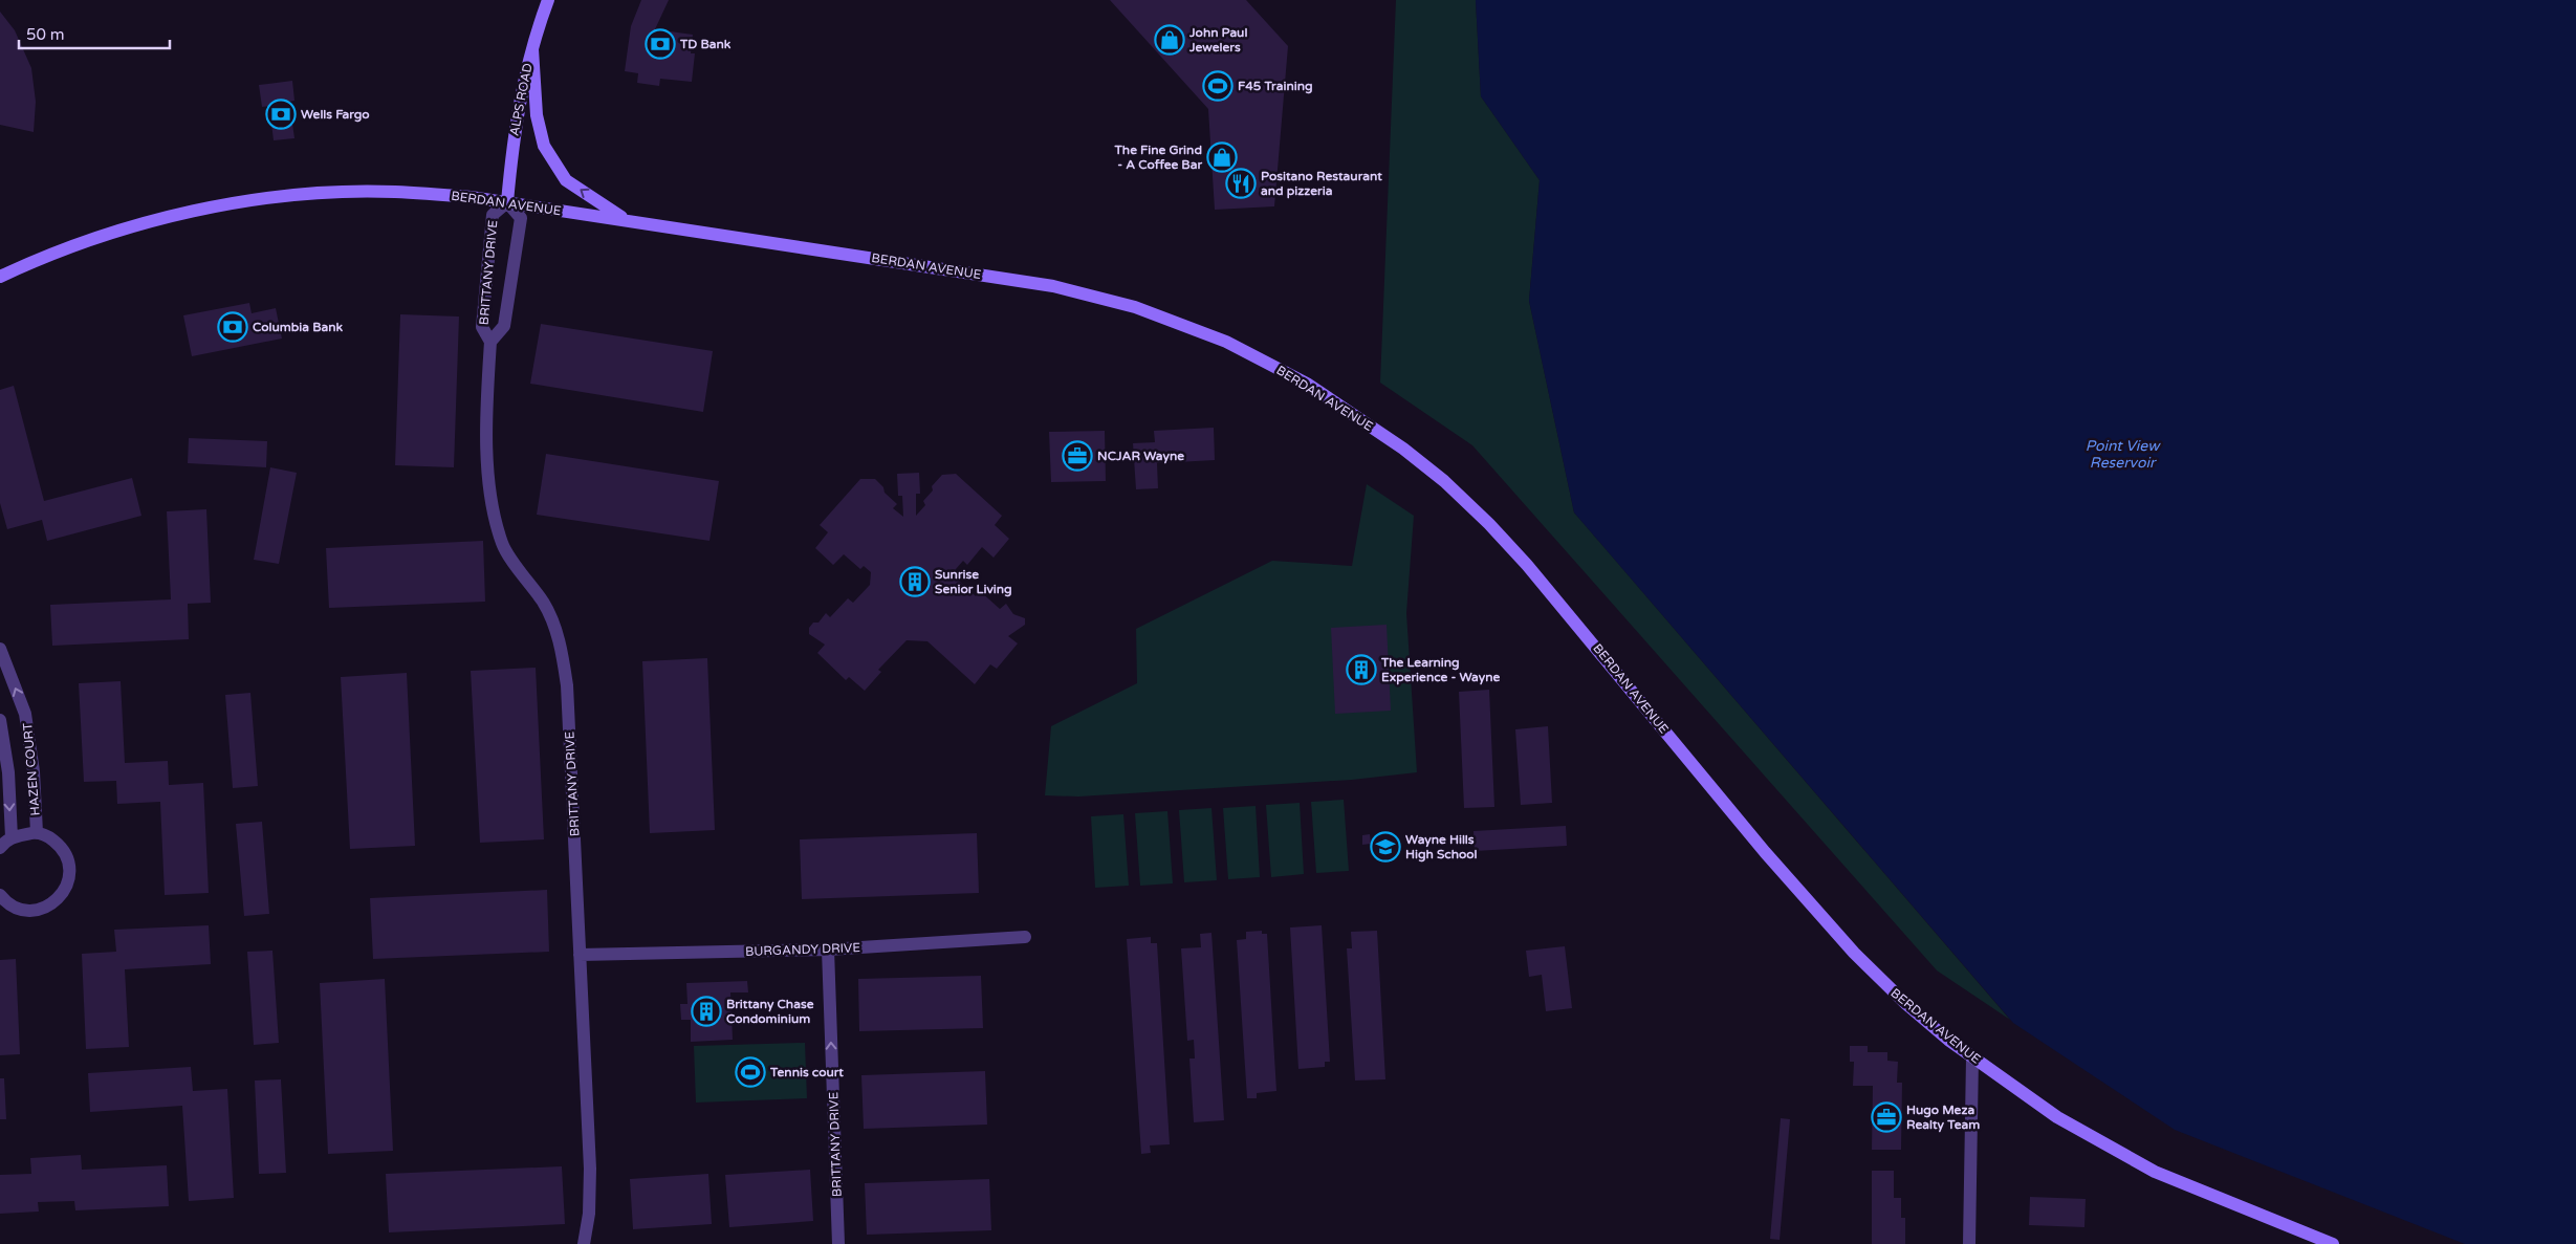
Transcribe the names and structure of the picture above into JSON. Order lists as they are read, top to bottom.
{
  "streets": {
    "main road": ["ALPS ROAD", "BERDAN AVENUE"],
    "street": ["BRITTANY DRIVE", "HAZEN COURT", "BURGANDY DRIVE"]
  },
  "crossings": [
    ["ALPS ROAD", "BERDAN AVENUE"],
    ["ALPS ROAD", "BRITTANY DRIVE"],
    ["BERDAN AVENUE", "BRITTANY DRIVE"],
    ["BRITTANY DRIVE", "BURGANDY DRIVE"]
  ],
  "water": ["Point View Reservoir"],
  "places": {
    "shop": ["John Paul Jewelers", "The Fine Grind - A Coffee Bar"],
    "bank": ["TD Bank", "Wells Fargo", "Columbia Bank"],
    "sports": ["F45 Training", "Tennis court"],
    "restaurant": ["Positano Restaurant and pizzeria"],
    "office": ["NCJAR Wayne", "Hugo Meza Realty Team"],
    "building": ["Sunrise Senior Living", "The Learning Experience - Wayne", "Brittany Chase Condominium"],
    "school or university": ["Wayne Hills High School"]
  },
  "scale_bar": "50 m"
}
